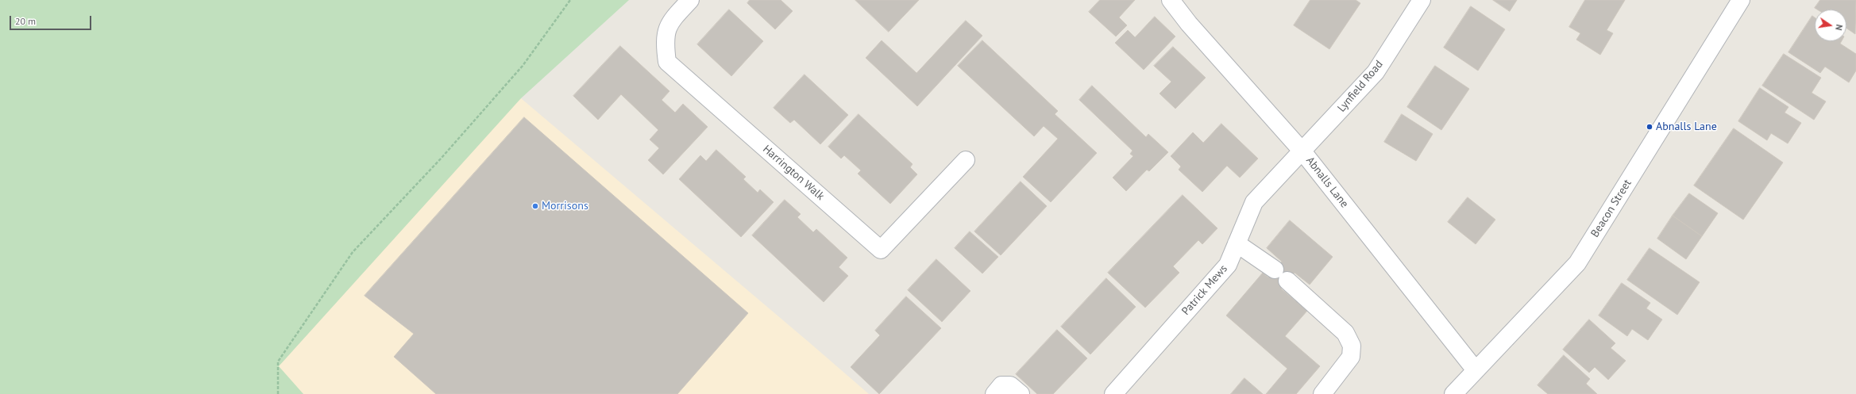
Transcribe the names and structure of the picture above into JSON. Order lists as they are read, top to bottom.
{
  "streets": {
    "street": [
      "Lynfield Road",
      "Harrington Walk",
      "Abnalls Lane",
      "Beacon Street",
      "Patrick Mews"
    ]
  },
  "crossings": [
    ["Lynfield Road", "Abnalls Lane"],
    ["Lynfield Road", "Patrick Mews"],
    ["Abnalls Lane", "Beacon Street"],
    ["Abnalls Lane", "Patrick Mews"]
  ],
  "places": ["Abnalls Lane", "Morrisons"],
  "scale_bar": "20 m",
  "north": "right"
}
